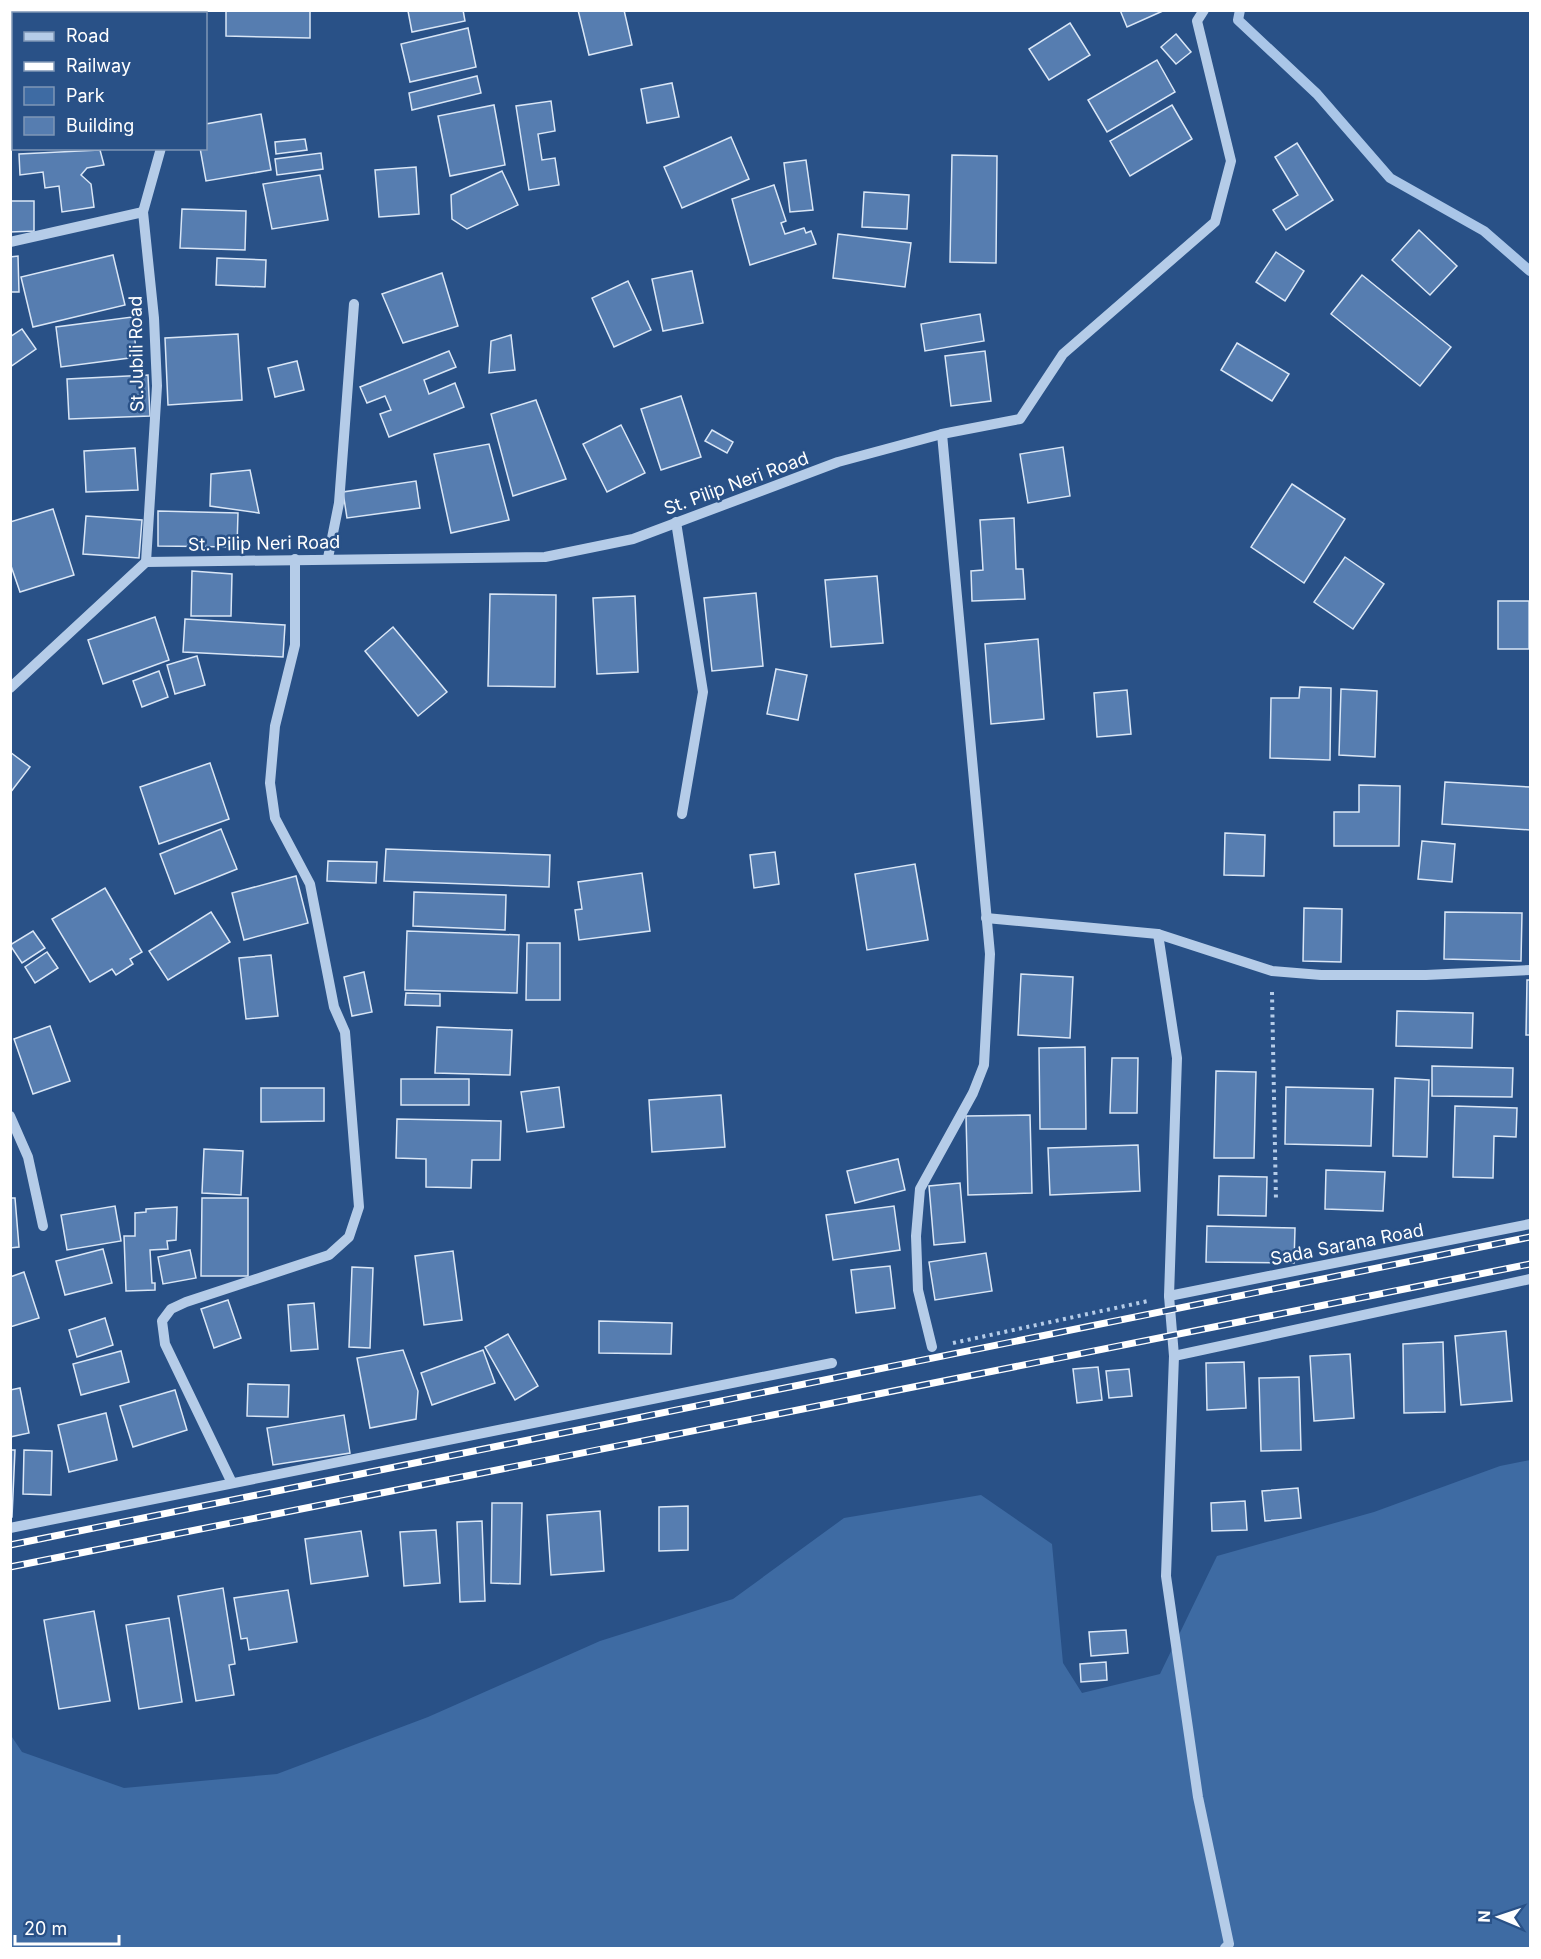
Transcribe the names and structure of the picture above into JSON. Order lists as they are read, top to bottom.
{
  "streets": {
    "street": ["St.Jubili Road", "St. Pilip Neri Road", "Sada Sarana Road"]
  },
  "crossings": [
    ["St.Jubili Road", "St. Pilip Neri Road"]
  ],
  "legend": [
    "Road",
    "Railway",
    "Park",
    "Building"
  ],
  "scale_bar": "20 m",
  "north": "left"
}
